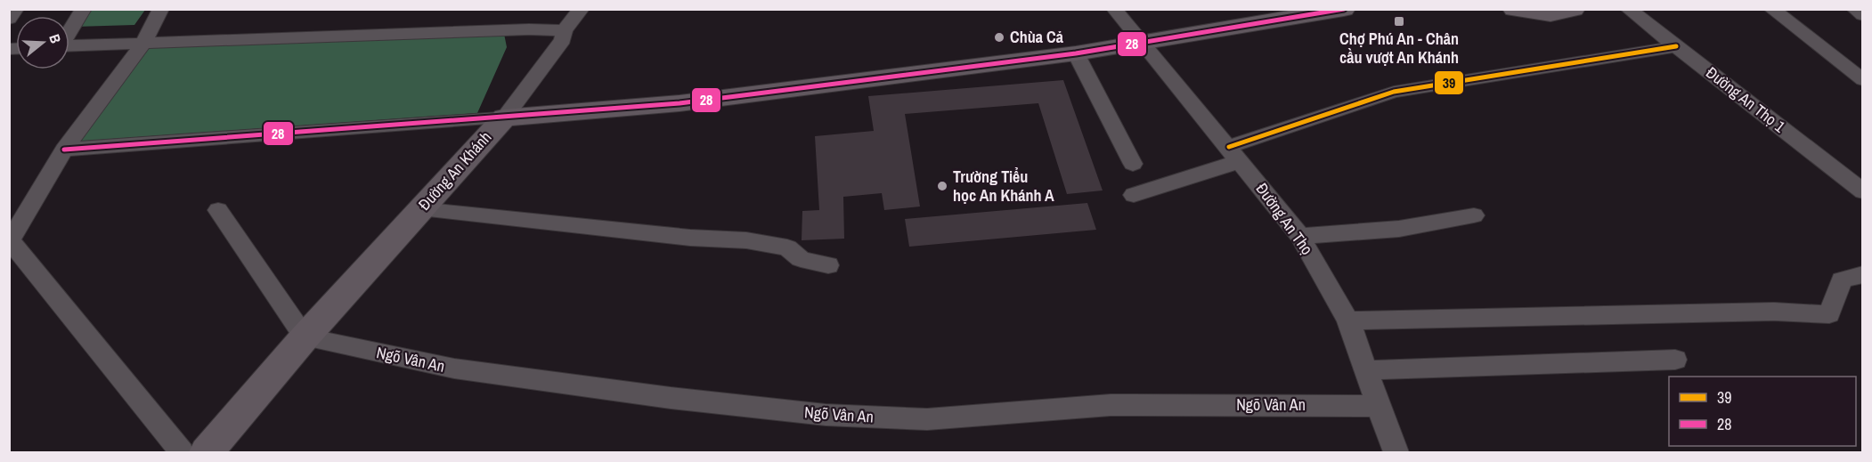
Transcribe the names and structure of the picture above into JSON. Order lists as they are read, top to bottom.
{
  "streets": {
    "street": [
      "Đường An Thọ 1",
      "Đường An Khánh",
      "Đường An Thọ",
      "Ngõ Vân An"
    ]
  },
  "crossings": [
    ["Đường An Khánh", "Đường An Thọ"],
    ["Đường An Khánh", "Ngõ Vân An"],
    ["Đường An Thọ", "Ngõ Vân An"]
  ],
  "places": {
    "transit": ["Chợ Phú An - Chân cầu vượt An Khánh"],
    "other": ["Chùa Cả", "Trường Tiểu học An Khánh A"]
  },
  "lines": ["transit line 28", "transit line 39"],
  "legend": ["39", "28"],
  "north": "right"
}
